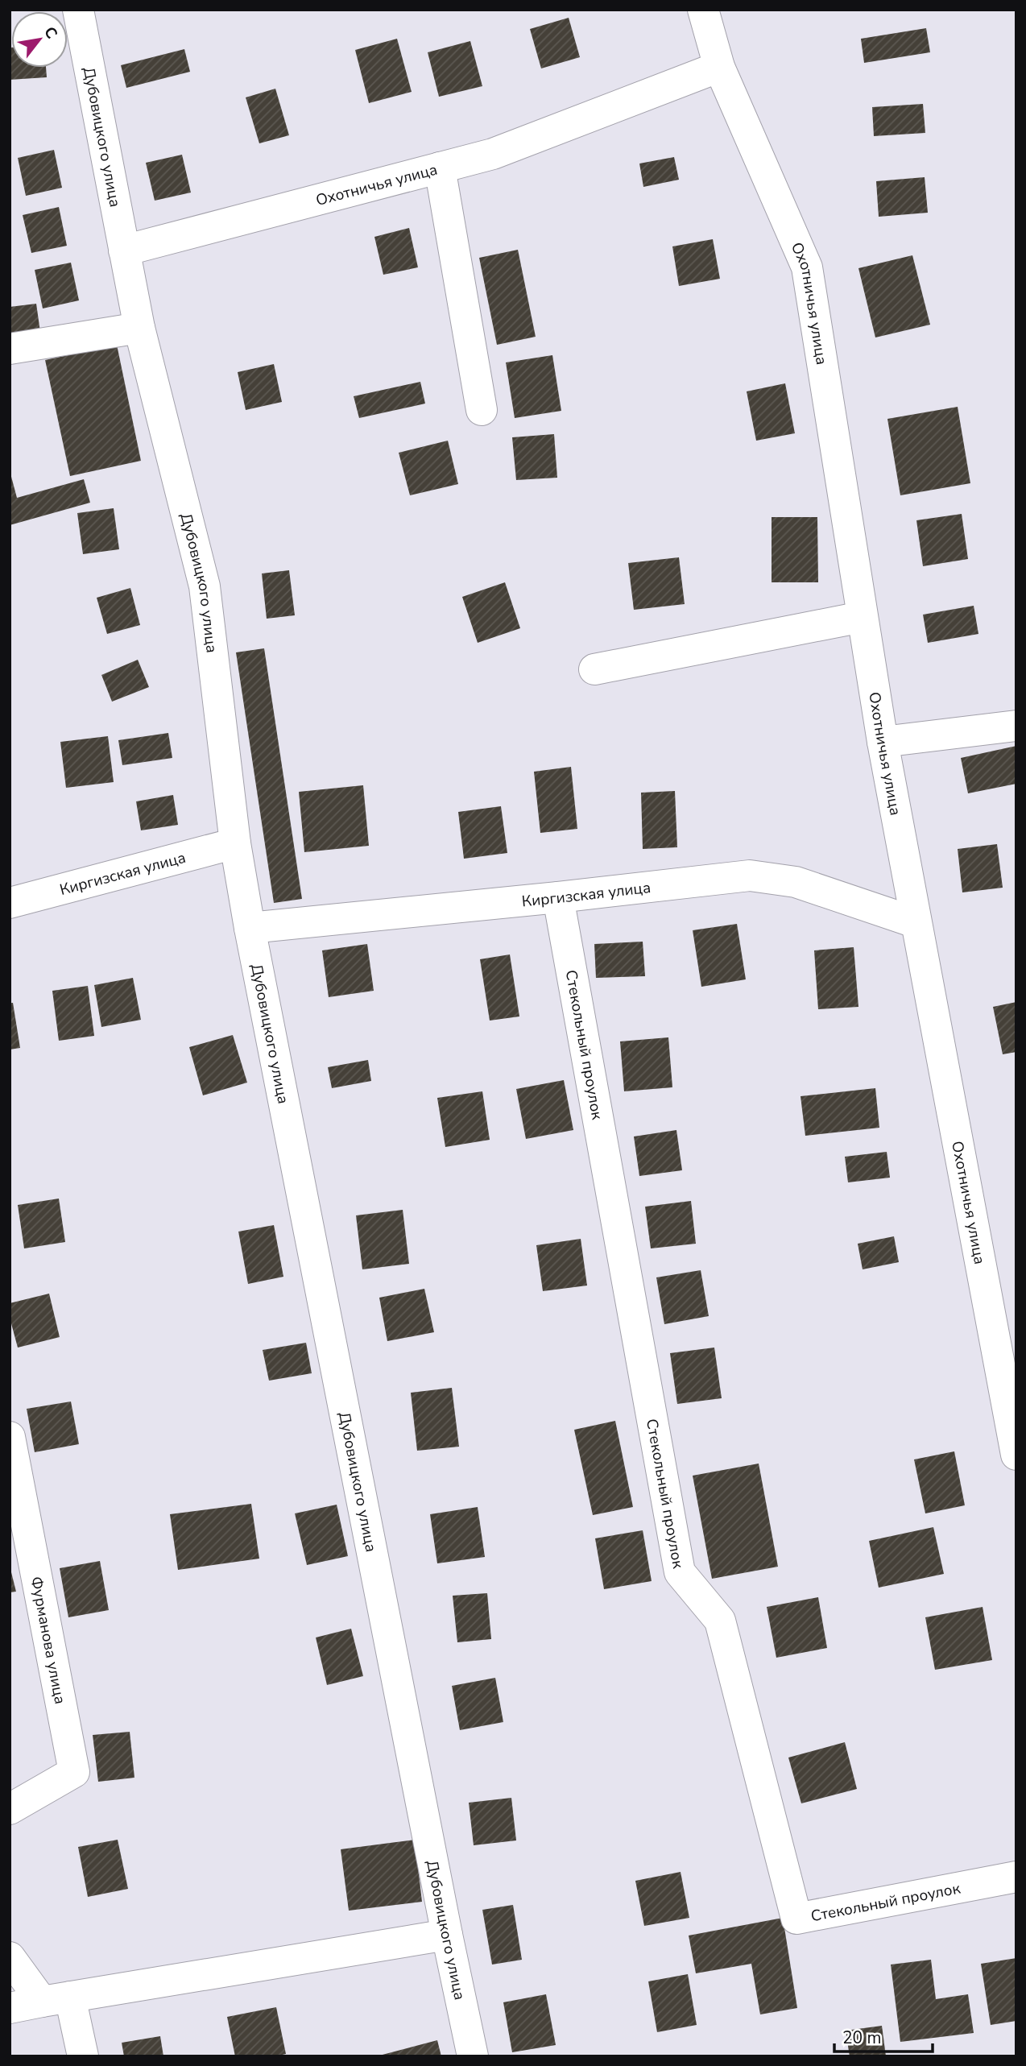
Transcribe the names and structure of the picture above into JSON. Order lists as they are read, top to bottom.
{
  "streets": {
    "street": [
      "Дубовицкого улица",
      "Охотничья улица",
      "Киргизская улица",
      "Стекольный проулок",
      "Фурманова улица"
    ]
  },
  "crossings": [
    ["Дубовицкого улица", "Охотничья улица"],
    ["Дубовицкого улица", "Киргизская улица"],
    ["Охотничья улица", "Киргизская улица"],
    ["Киргизская улица", "Стекольный проулок"]
  ],
  "scale_bar": "20 m",
  "north": "top right"
}
